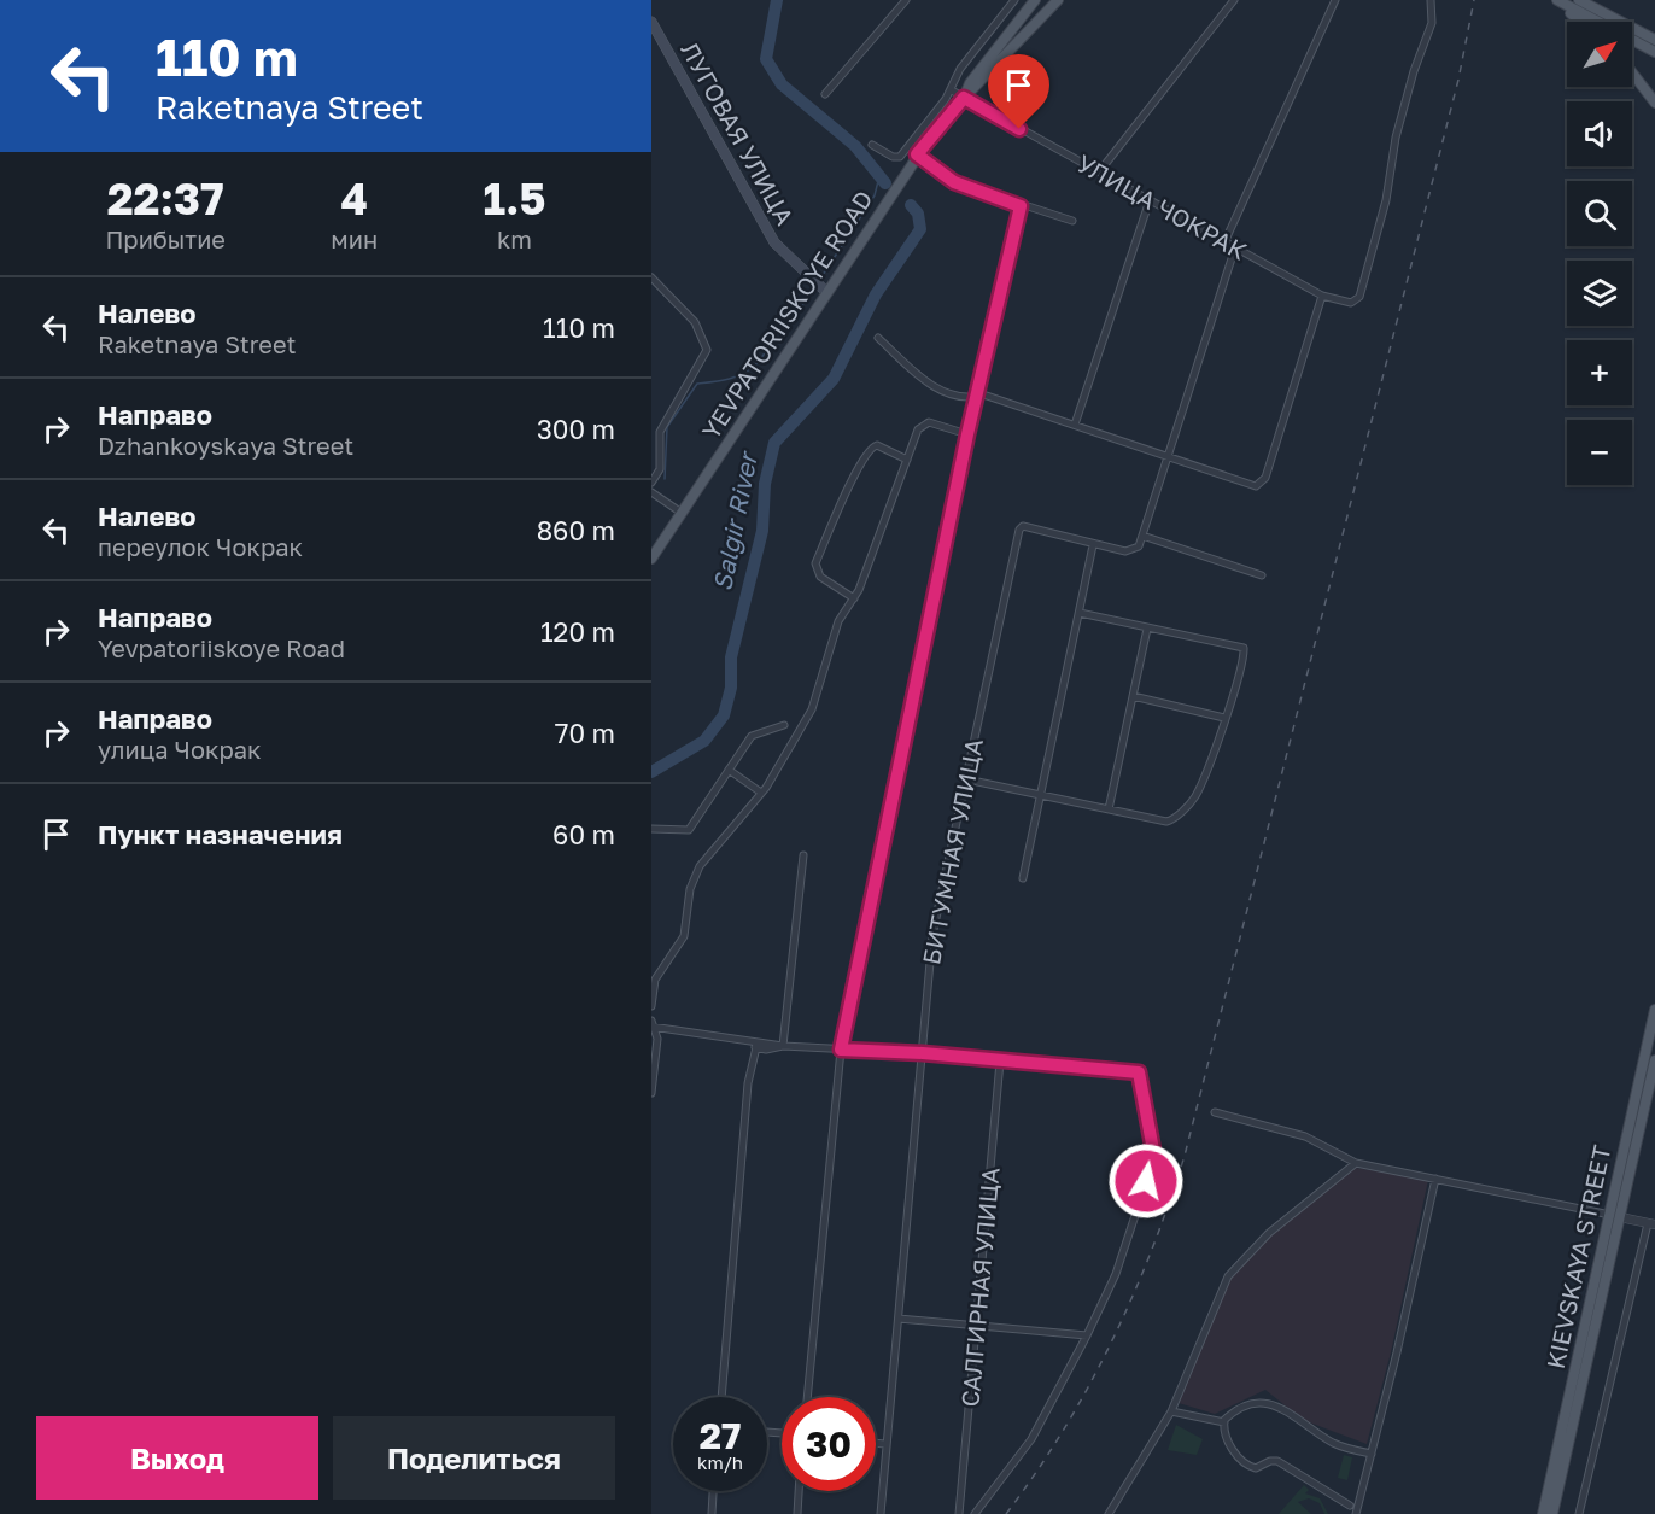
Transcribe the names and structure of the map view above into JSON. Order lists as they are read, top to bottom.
{
  "streets": {
    "main road": ["ЛУГОВАЯ УЛИЦА", "YEVPATORIISKOYE ROAD", "KIEVSKAYA STREET"],
    "street": ["УЛИЦА ЧОКРАК", "БИТУМНАЯ УЛИЦА", "САЛГИРНАЯ УЛИЦА"]
  },
  "crossings": [
    ["ЛУГОВАЯ УЛИЦА", "YEVPATORIISKOYE ROAD"],
    ["УЛИЦА ЧОКРАК", "YEVPATORIISKOYE ROAD"]
  ],
  "water": ["Salgir River"],
  "north": "top right",
  "page": {
    "turn": ["110 m", "Raketnaya Street"],
    "map_buttons": ["+", "−"],
    "eta": [
      "22:37",
      "Прибытие",
      "4",
      "мин",
      "1.5",
      "km"
    ],
    "list": [
      {
        "name": "Налево",
        "note": "Raketnaya Street",
        "value": "110 m"
      },
      {
        "name": "Направо",
        "note": "Dzhankoyskaya Street",
        "value": "300 m"
      },
      {
        "name": "Налево",
        "note": "переулок Чокрак",
        "value": "860 m"
      },
      {
        "name": "Направо",
        "note": "Yevpatoriiskoye Road",
        "value": "120 m"
      },
      {
        "name": "Направо",
        "note": "улица Чокрак",
        "value": "70 m"
      },
      {
        "name": "Пункт назначения",
        "value": "60 m"
      }
    ],
    "speed": "27 km/h",
    "limit": "30",
    "buttons": ["Выход", "Поделиться"]
  }
}
